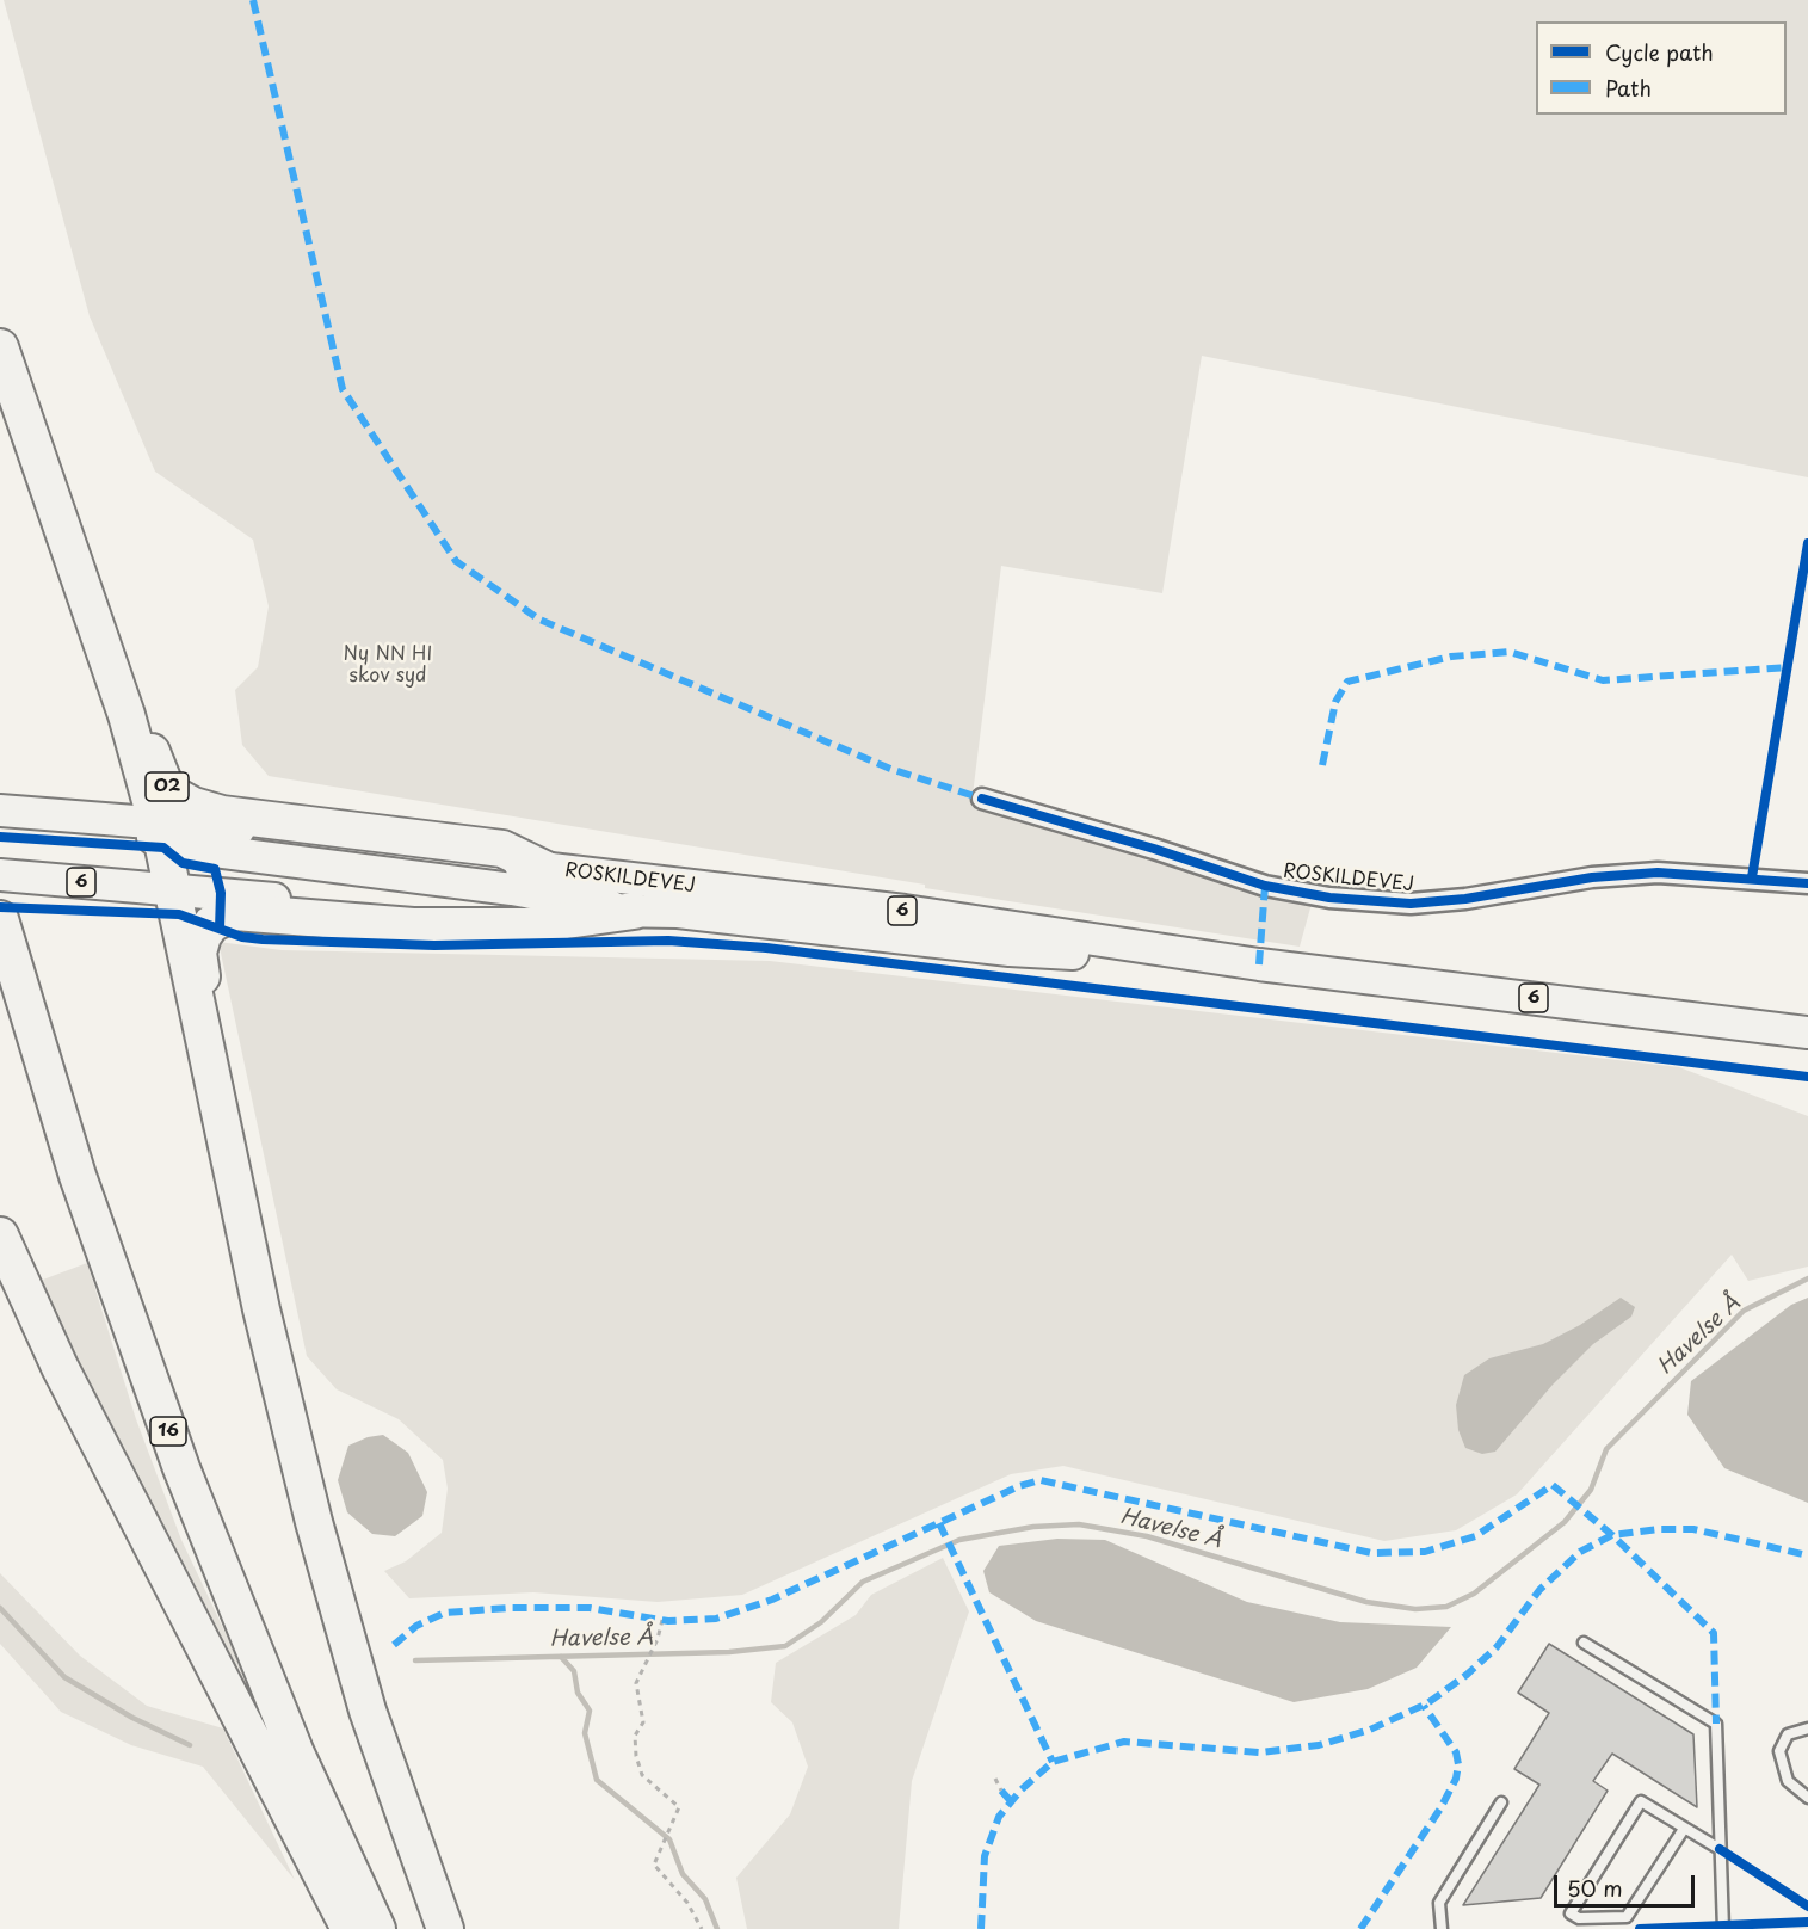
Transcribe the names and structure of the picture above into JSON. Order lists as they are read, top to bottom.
{
  "streets": {
    "highway": ["O2", "16"],
    "main road": ["ROSKILDEVEJ", "6"]
  },
  "crossings": [
    ["O2", "ROSKILDEVEJ"]
  ],
  "water": ["Havelse Å"],
  "parks": ["Ny NN HI skov syd"],
  "legend": ["Cycle path", "Path"],
  "scale_bar": "50 m"
}
